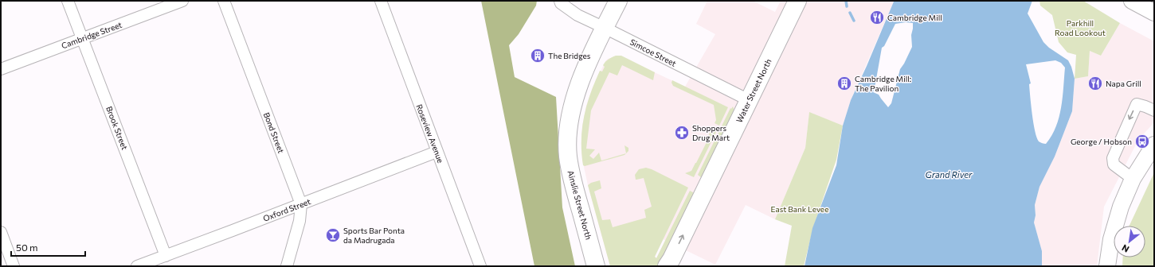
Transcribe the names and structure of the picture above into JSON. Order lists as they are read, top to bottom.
{
  "streets": {
    "main road": ["Water Street North", "Ainslie Street North"],
    "street": [
      "Cambridge Street",
      "Simcoe Street",
      "Brook Street",
      "Bond Street",
      "Roseview Avenue",
      "Oxford Street"
    ]
  },
  "crossings": [
    ["Cambridge Street", "Brook Street"],
    ["Simcoe Street", "Water Street North"],
    ["Simcoe Street", "Ainslie Street North"],
    ["Brook Street", "Oxford Street"],
    ["Bond Street", "Oxford Street"],
    ["Roseview Avenue", "Oxford Street"]
  ],
  "one_way": ["Water Street North"],
  "water": ["Grand River"],
  "parks": ["Parkhill Road Lookout", "East Bank Levee"],
  "places": {
    "restaurant": ["Cambridge Mill", "Napa Grill"],
    "building": ["The Bridges", "Cambridge Mill: The Pavilion"],
    "pharmacy": ["Shoppers Drug Mart"],
    "bus stop": ["George / Hobson"],
    "bar": ["Sports Bar Ponta da Madrugada"]
  },
  "scale_bar": "50 m",
  "north": "bottom left"
}
